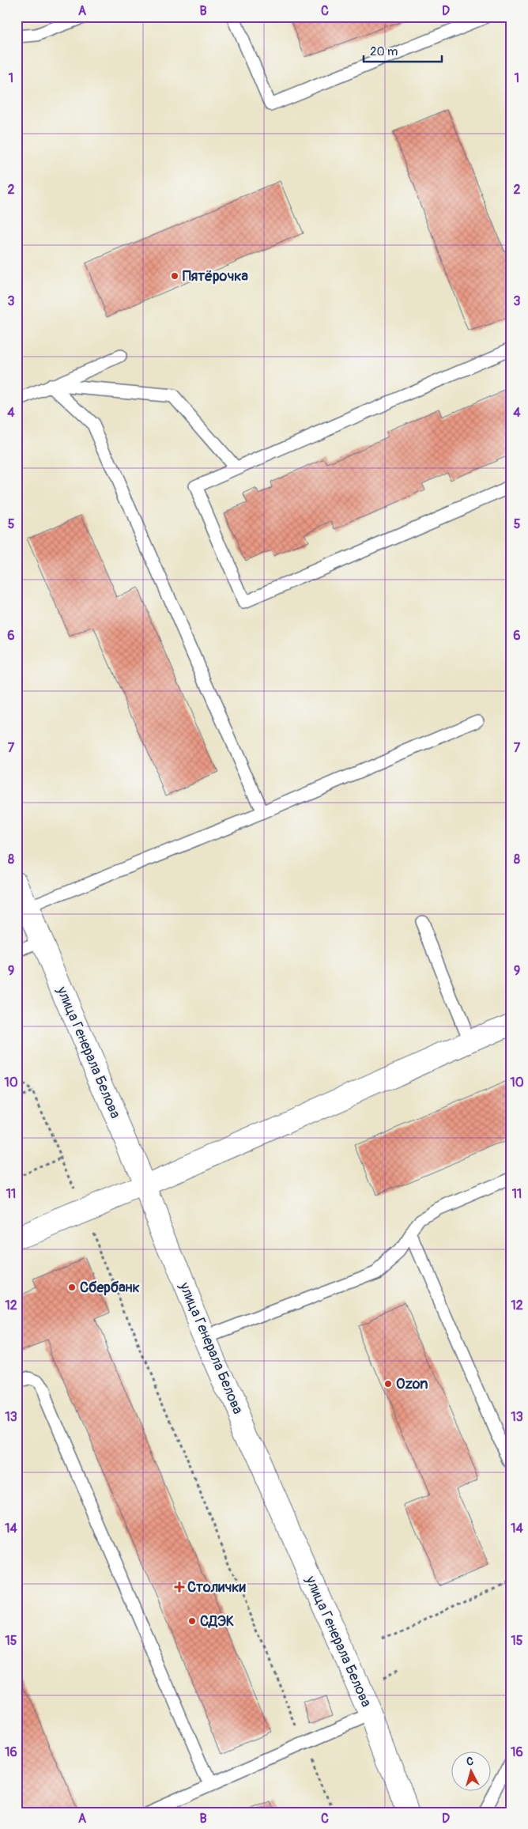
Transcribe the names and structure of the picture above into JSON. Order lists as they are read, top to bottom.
{
  "streets": {
    "street": ["улица Генерала Белова"]
  },
  "places": {
    "other": [
      "Пятёрочка",
      "Сбербанк",
      "Ozon",
      "СДЭК"
    ],
    "health": ["Столички"]
  },
  "scale_bar": "20 m",
  "north": "top",
  "grid": {
    "columns": [
      "A",
      "B",
      "C",
      "D"
    ],
    "rows": [
      "1",
      "2",
      "3",
      "4",
      "5",
      "6",
      "7",
      "8",
      "9",
      "10",
      "11",
      "12",
      "13",
      "14",
      "15",
      "16"
    ]
  }
}
